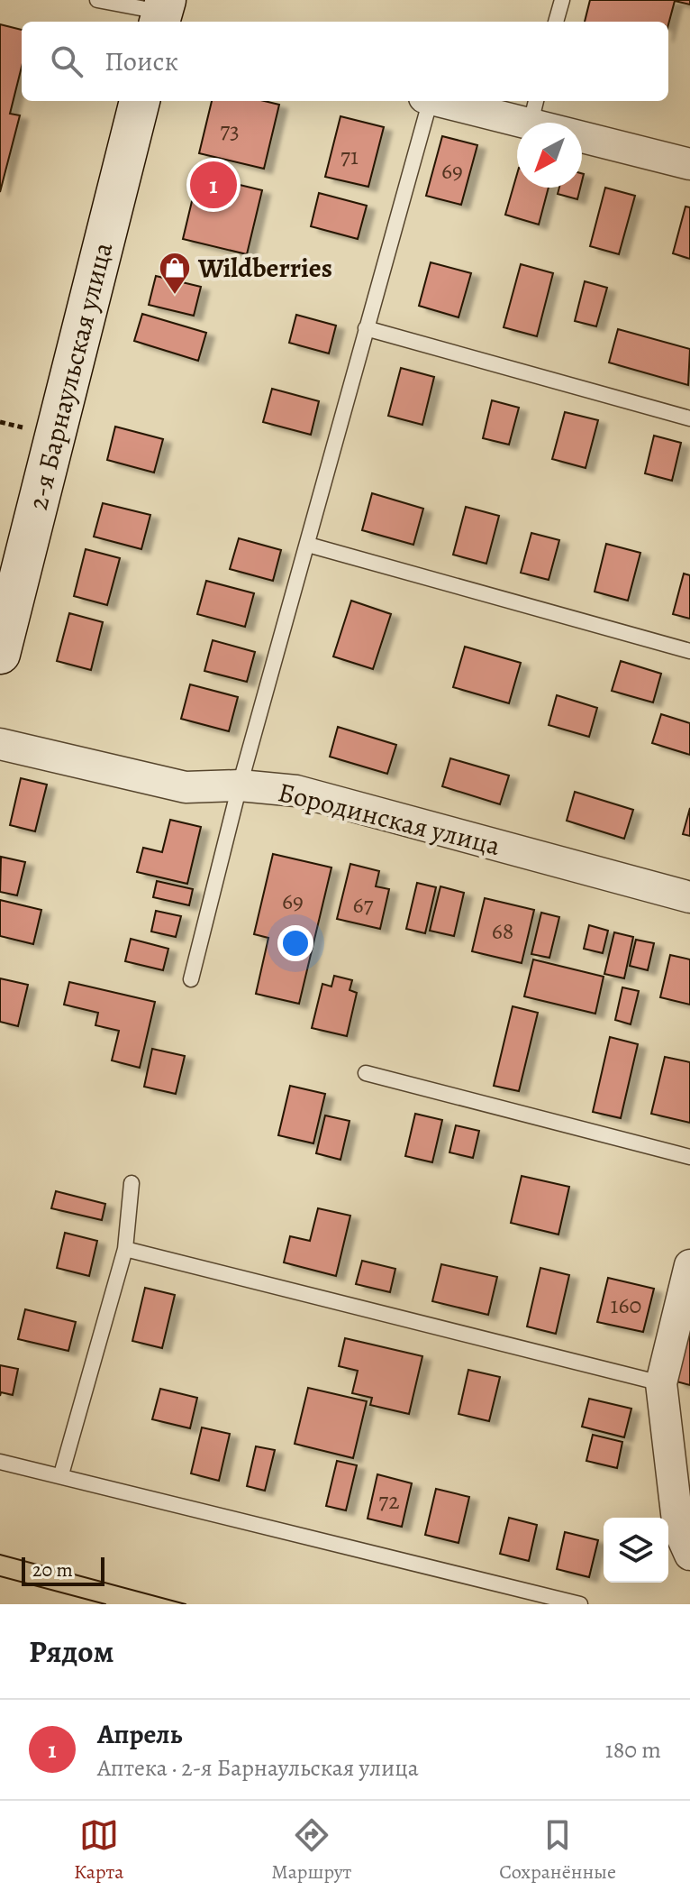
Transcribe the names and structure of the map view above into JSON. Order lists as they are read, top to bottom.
{
  "streets": {
    "street": ["2-я Барнаульская улица", "Бородинская улица"]
  },
  "places": {
    "shop": ["Wildberries"]
  },
  "house_numbers": [
    "73",
    "71",
    "69",
    "69",
    "67",
    "68",
    "160",
    "72"
  ],
  "scale_bar": "20 m",
  "north": "bottom left",
  "page": {
    "search": "Поиск",
    "pins": "1",
    "scale": "20 m",
    "heading": "Рядом",
    "list": [
      {
        "mark": "1",
        "name": "Апрель",
        "note": "Аптека · 2-я Барнаульская улица",
        "value": "180 m"
      }
    ],
    "nav": ["Карта", "Маршрут", "Сохранённые"]
  }
}
